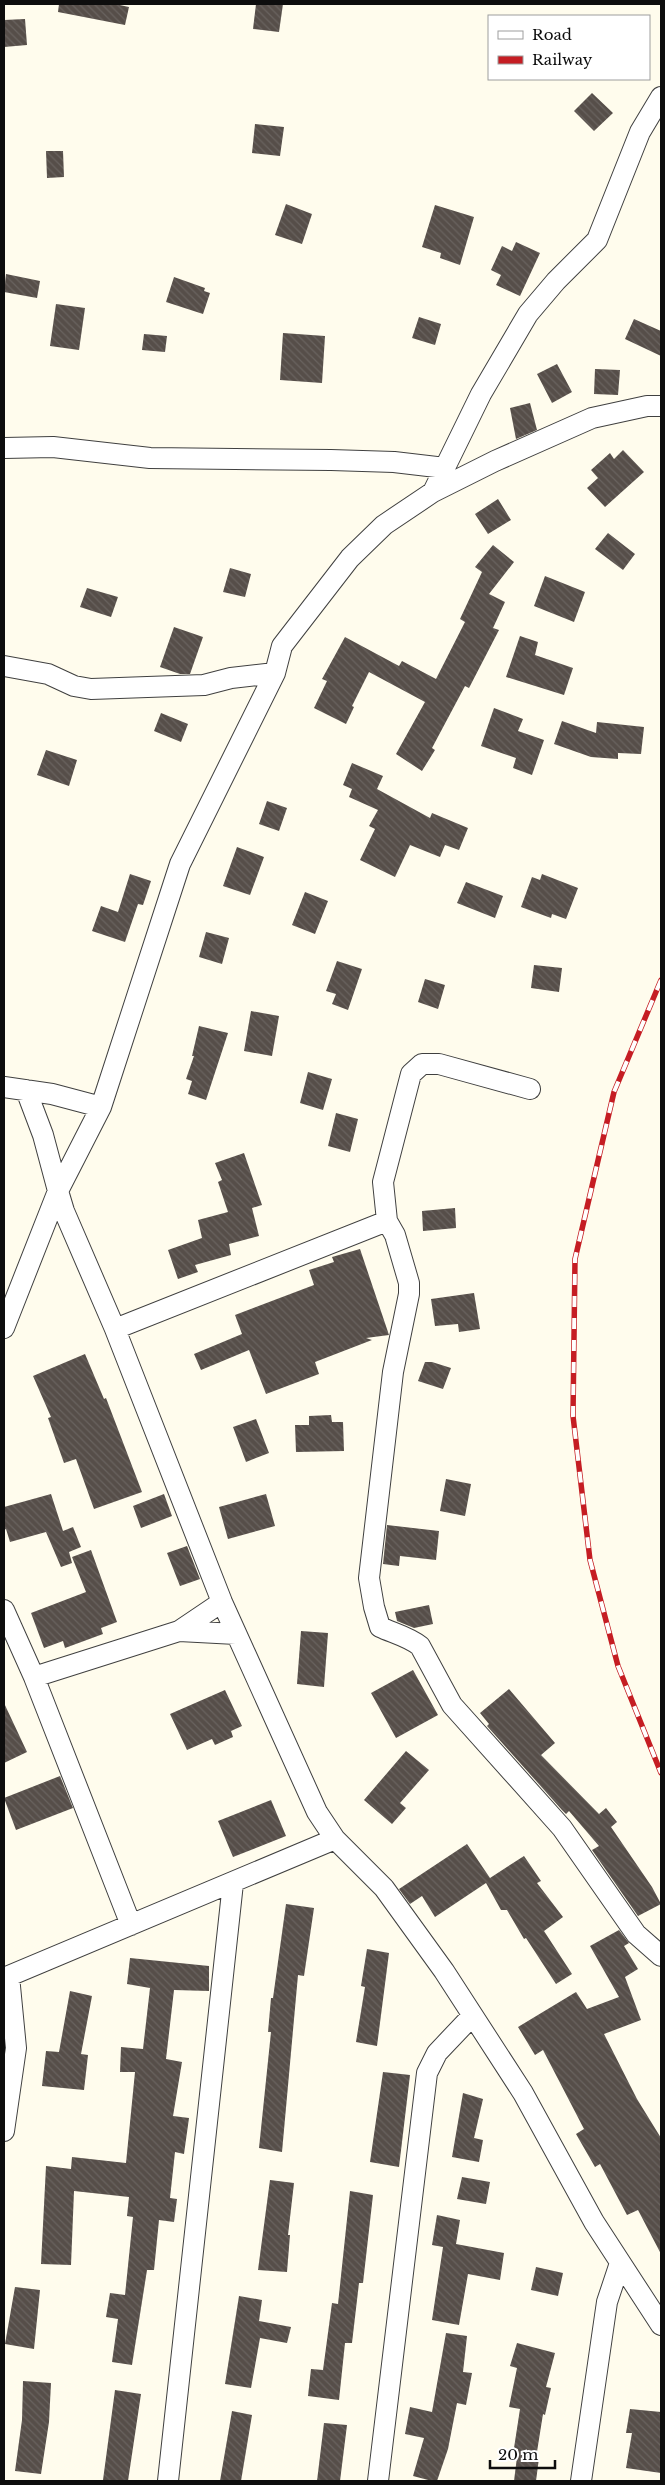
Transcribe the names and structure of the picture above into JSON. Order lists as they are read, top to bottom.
{
  "legend": ["Road", "Railway"],
  "scale_bar": "20 m"
}
